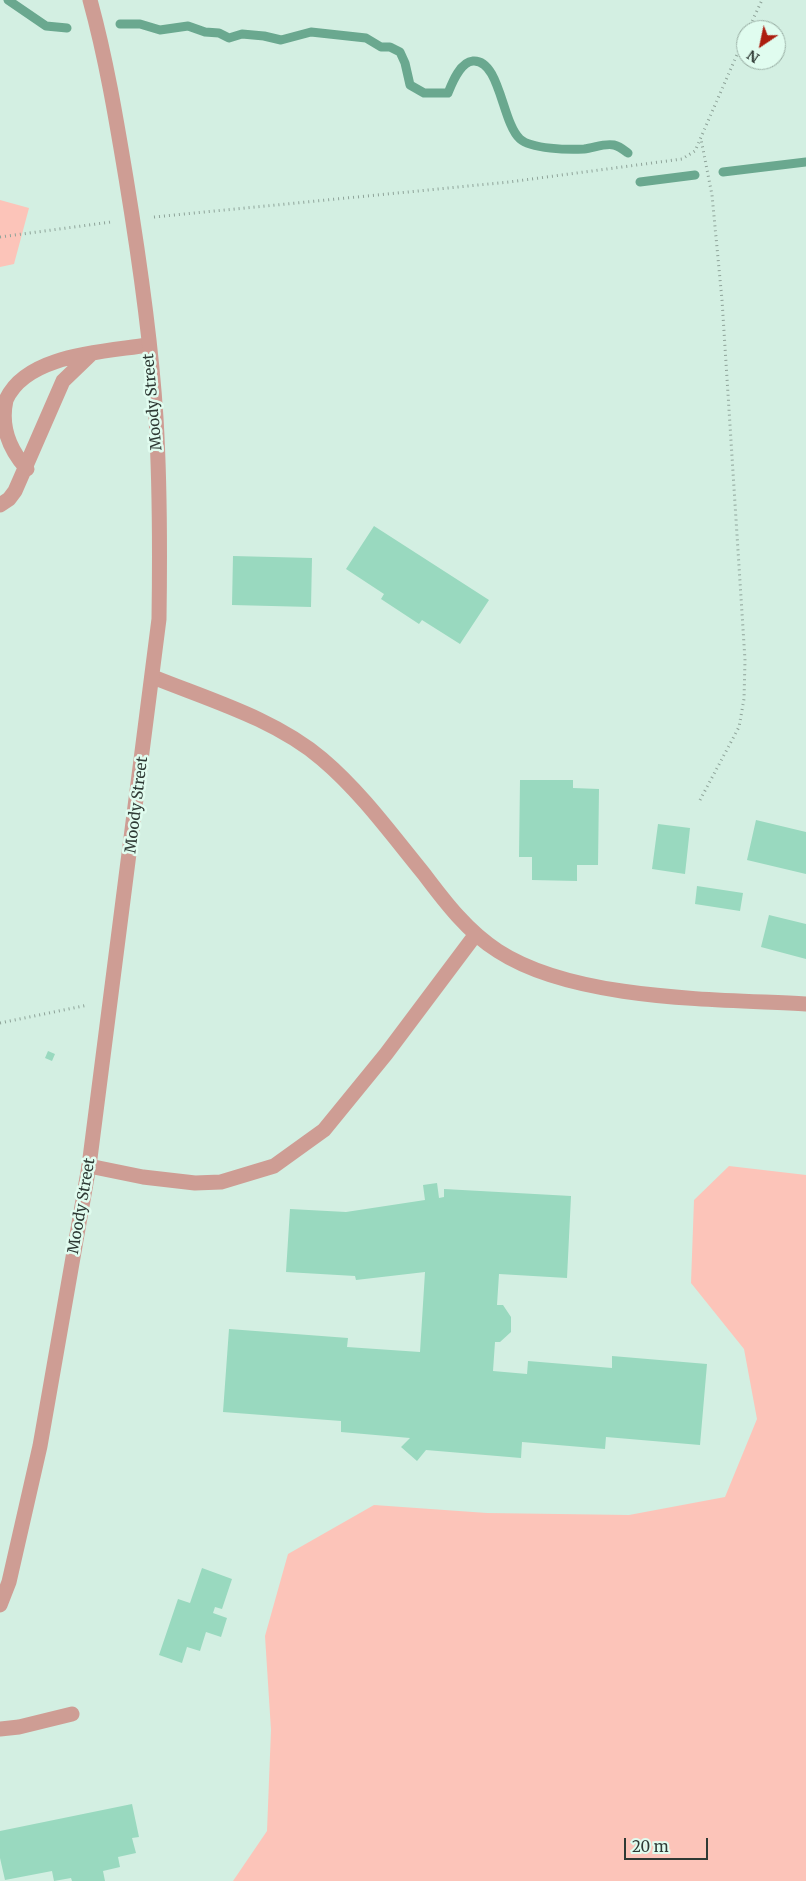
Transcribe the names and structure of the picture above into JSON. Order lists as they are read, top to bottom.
{
  "streets": {
    "street": ["Moody Street"]
  },
  "scale_bar": "20 m",
  "north": "bottom left"
}
